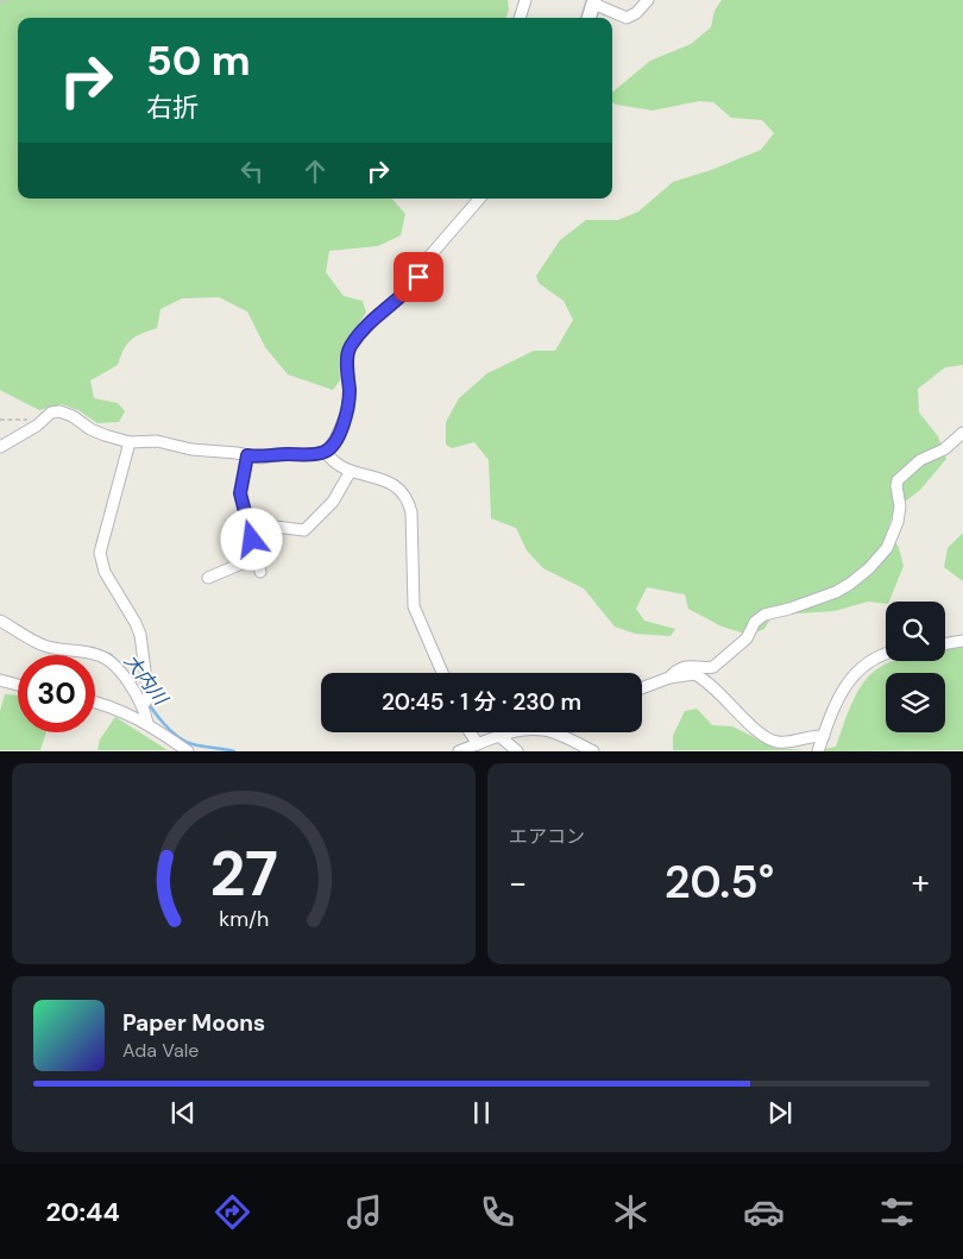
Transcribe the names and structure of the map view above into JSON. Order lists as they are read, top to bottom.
{
  "water": ["大内川"],
  "page": {
    "turn": ["50 m", "右折"],
    "limit": "30",
    "trip": "20:45 · 1 分 · 230 m",
    "tile": "エアコン",
    "heat": ["−", "20.5°", "+"],
    "song": ["Paper Moons", "Ada Vale"],
    "tabs": "20:44",
    "gauge": ["27", "km/h"]
  }
}
